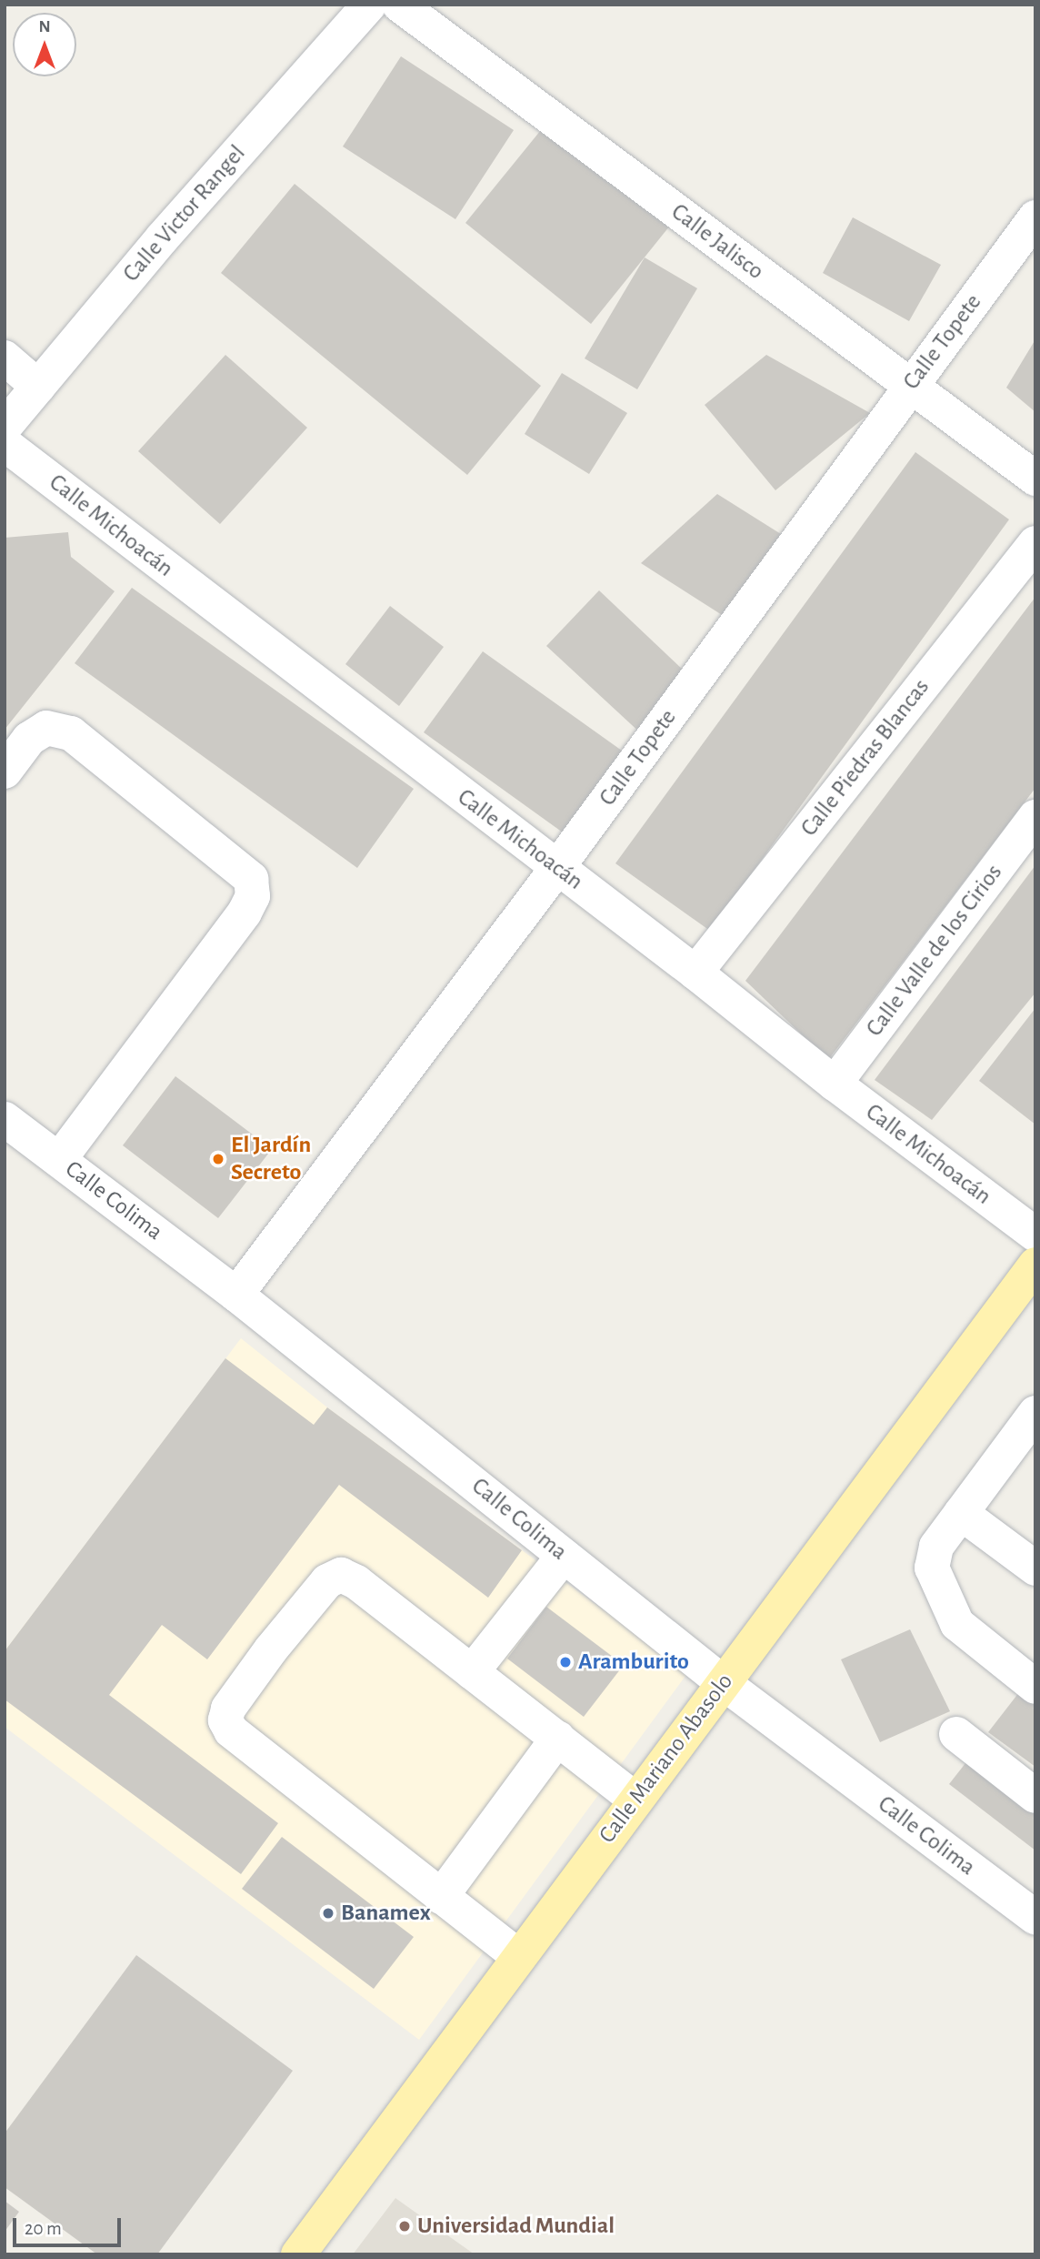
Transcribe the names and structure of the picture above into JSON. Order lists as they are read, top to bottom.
{
  "streets": {
    "main road": ["Calle Mariano Abasolo"],
    "street": [
      "Calle Victor Rangel",
      "Calle Jalisco",
      "Calle Topete",
      "Calle Michoacán",
      "Calle Piedras Blancas",
      "Calle Valle de los Cirios",
      "Calle Colima"
    ]
  },
  "crossings": [
    ["Calle Jalisco", "Calle Topete"],
    ["Calle Topete", "Calle Michoacán"],
    ["Calle Topete", "Calle Colima"],
    ["Calle Michoacán", "Calle Piedras Blancas"],
    ["Calle Michoacán", "Calle Valle de los Cirios"],
    ["Calle Colima", "Calle Mariano Abasolo"]
  ],
  "places": [
    "El Jardín Secreto",
    "Aramburito",
    "Banamex",
    "Universidad Mundial"
  ],
  "scale_bar": "20 m",
  "north": "top"
}
